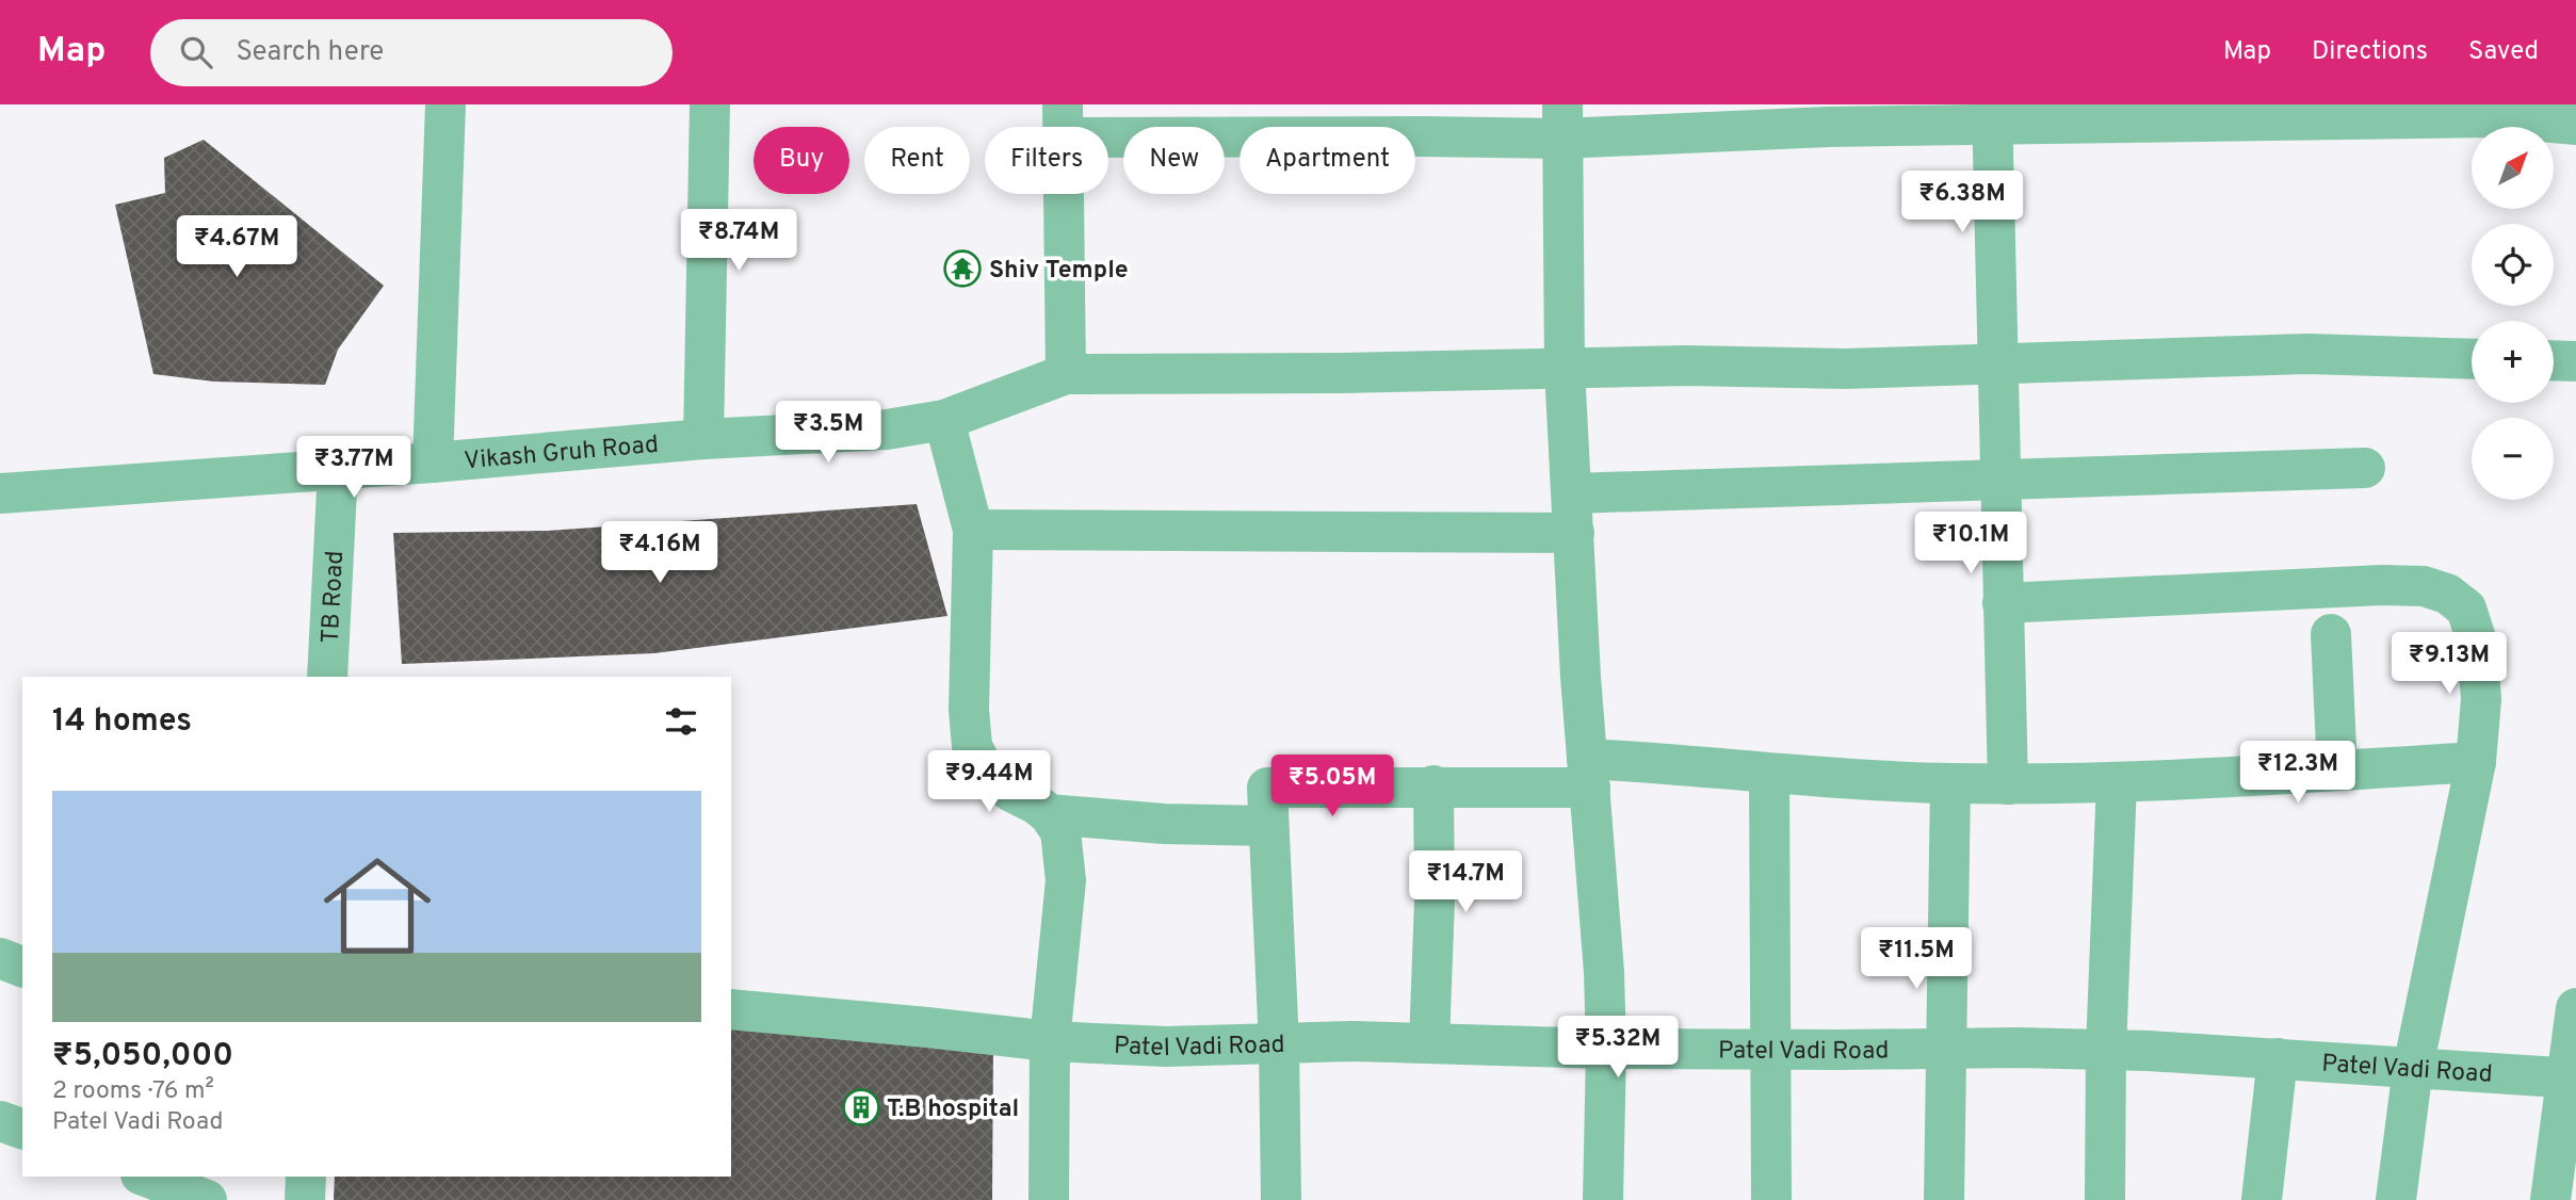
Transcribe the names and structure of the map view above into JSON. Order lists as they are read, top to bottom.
{
  "streets": {
    "street": ["Vikash Gruh Road", "TB Road", "Patel Vadi Road"]
  },
  "crossings": [
    ["Vikash Gruh Road", "TB Road"]
  ],
  "places": {
    "temple": ["Shiv Temple"],
    "building": ["T.B hospital"]
  },
  "north": "top right",
  "page": {
    "header": "Map",
    "search": "Search here",
    "nav": ["Map", "Directions", "Saved"],
    "map_buttons": ["+", "−"],
    "chip": [
      "Buy",
      "Rent",
      "Filters",
      "New",
      "Apartment"
    ],
    "price": [
      "₹6.38M",
      "₹8.74M",
      "₹4.67M",
      "₹3.5M",
      "₹3.77M",
      "₹10.1M",
      "₹4.16M",
      "₹9.13M",
      "₹12.3M",
      "₹9.44M",
      "₹5.05M",
      "₹14.7M",
      "₹11.5M",
      "₹5.32M"
    ],
    "heading": "14 homes",
    "list": [
      {
        "name": "₹5,050,000",
        "note": "2 rooms · 76 m² · Patel Vadi Road"
      }
    ]
  }
}
